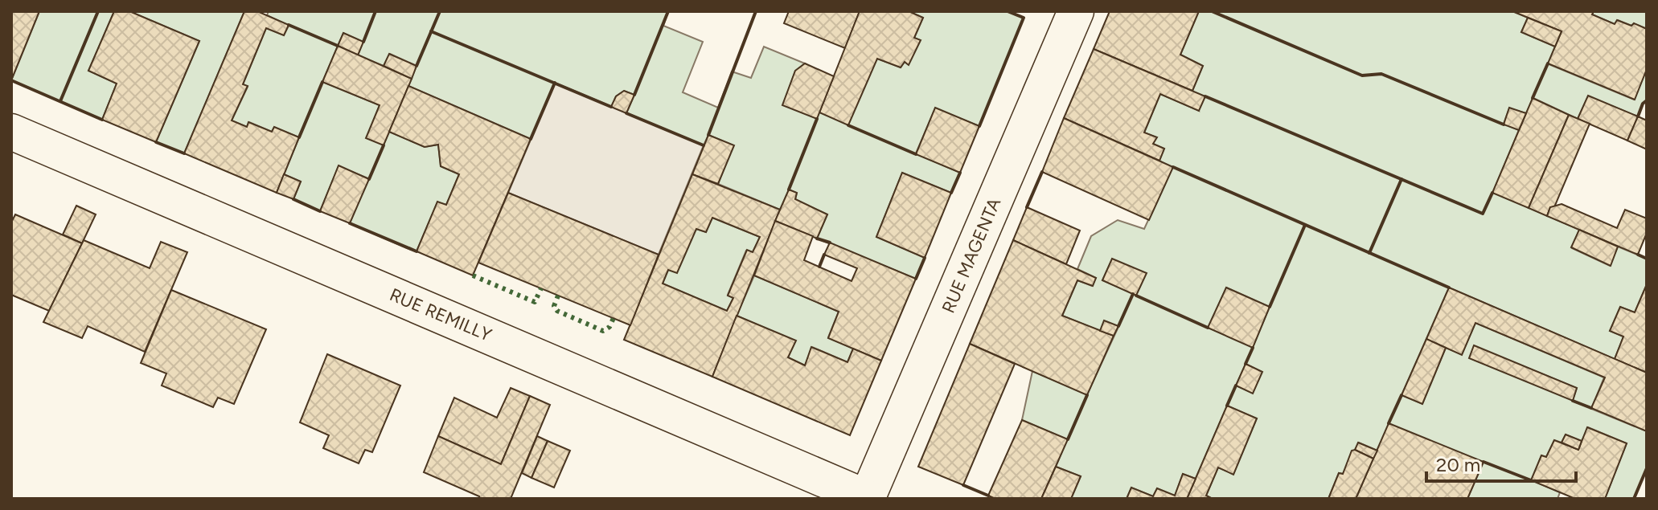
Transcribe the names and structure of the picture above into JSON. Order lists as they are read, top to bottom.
{
  "streets": {
    "street": ["RUE MAGENTA", "RUE REMILLY"]
  },
  "crossings": [
    ["RUE MAGENTA", "RUE REMILLY"]
  ],
  "scale_bar": "20 m"
}
